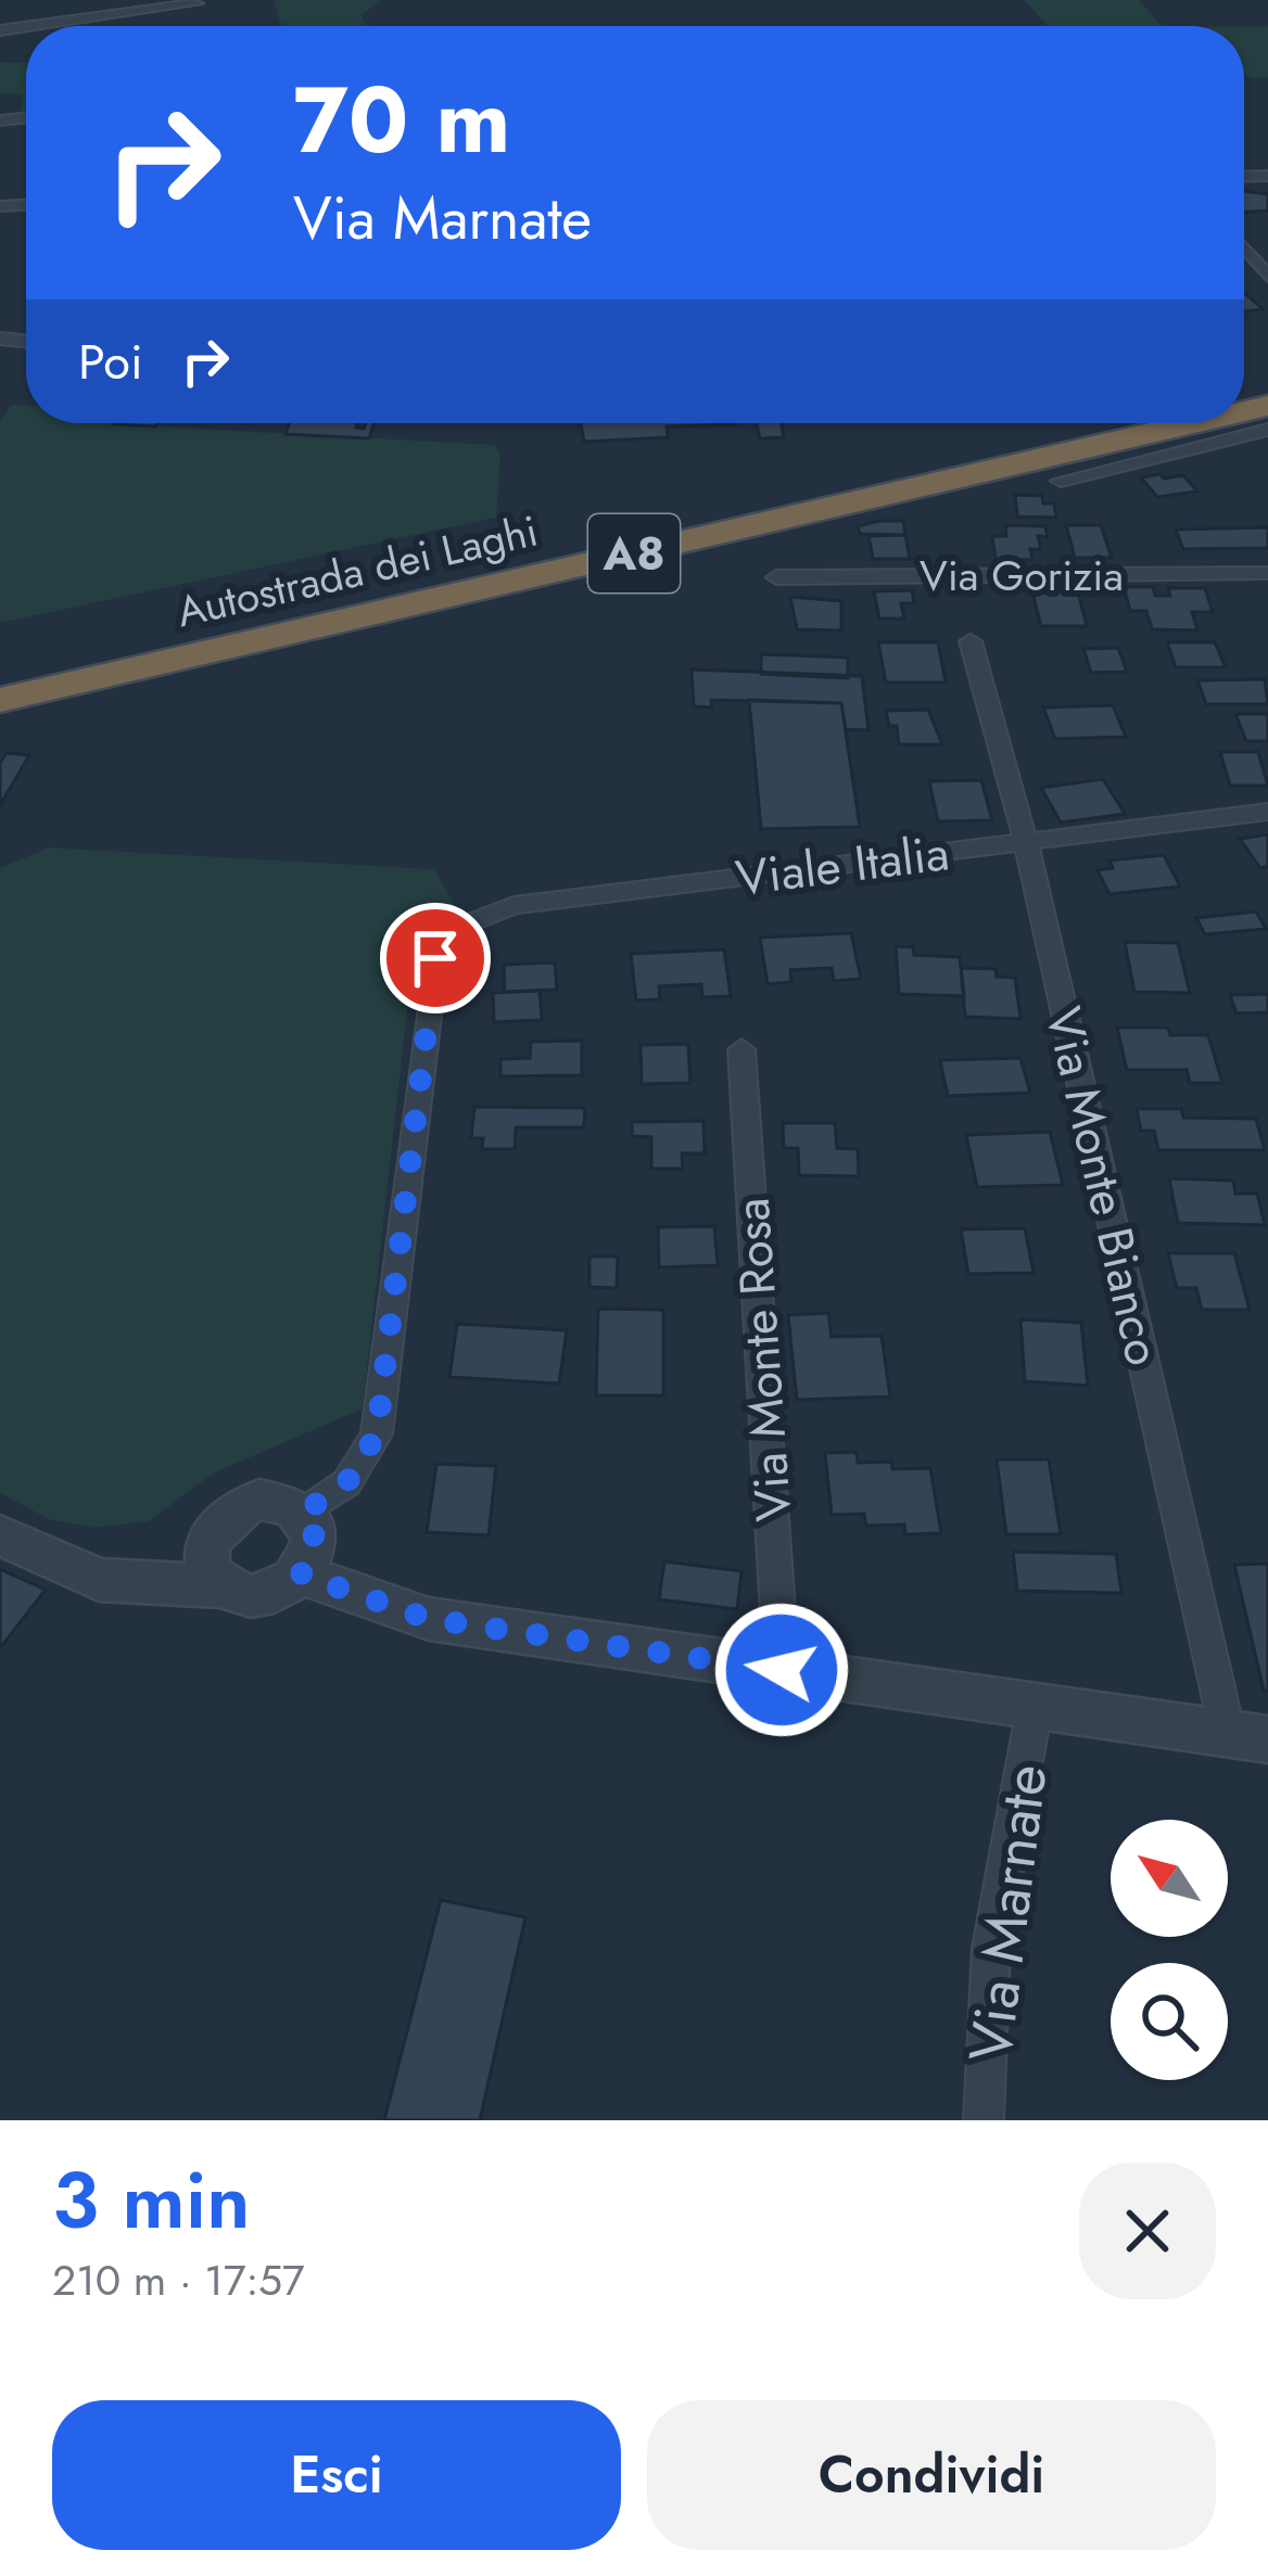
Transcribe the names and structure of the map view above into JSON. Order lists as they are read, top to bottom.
{
  "streets": {
    "highway": ["A8", "Autostrada dei Laghi"],
    "street": [
      "Via Gorizia",
      "Viale Italia",
      "Via Monte Bianco",
      "Via Monte Rosa",
      "Via Marnate"
    ]
  },
  "crossings": [
    ["Viale Italia", "Via Monte Bianco"],
    ["Viale Italia", "Via Marnate"],
    ["Via Monte Bianco", "Via Marnate"],
    ["Via Monte Rosa", "Via Marnate"]
  ],
  "north": "top left",
  "page": {
    "turn": ["70 m", "Via Marnate"],
    "then": "Poi",
    "heading": ["3 min", "210 m · 17:57"],
    "buttons": ["Esci", "Condividi"]
  }
}
